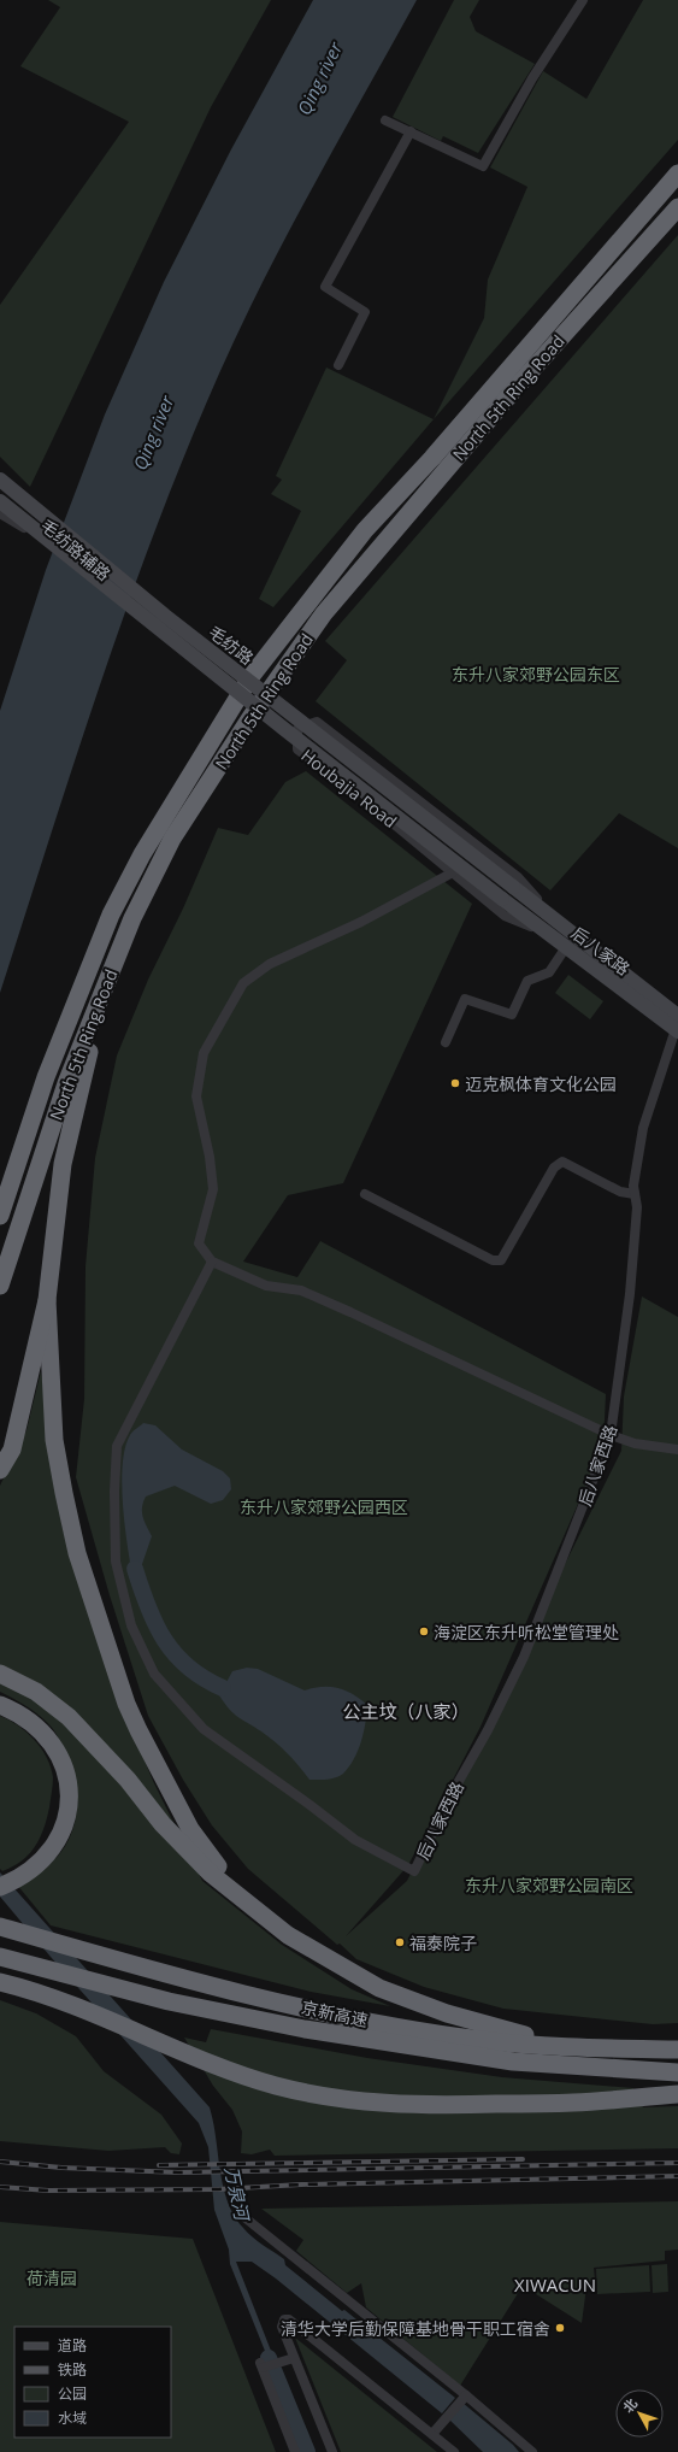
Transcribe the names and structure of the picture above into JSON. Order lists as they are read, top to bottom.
{
  "streets": {
    "highway": ["North 5th Ring Road", "京新高速"],
    "main road": ["毛纺路", "后八家路"],
    "street": ["毛纺路辅路", "Houbajia Road", "后八家西路"]
  },
  "crossings": [
    ["毛纺路", "后八家路"],
    ["Houbajia Road", "后八家路"],
    ["后八家路", "后八家西路"]
  ],
  "districts": ["公主坟（八家）", "XIWACUN"],
  "water": ["Qing river", "万泉河"],
  "parks": [
    "东升八家郊野公园东区",
    "东升八家郊野公园西区",
    "东升八家郊野公园南区",
    "荷清园"
  ],
  "places": [
    "迈克枫体育文化公园",
    "海淀区东升听松堂管理处",
    "福泰院子",
    "清华大学后勤保障基地骨干职工宿舍"
  ],
  "legend": [
    "道路",
    "铁路",
    "公园",
    "水域"
  ],
  "north": "top left"
}
